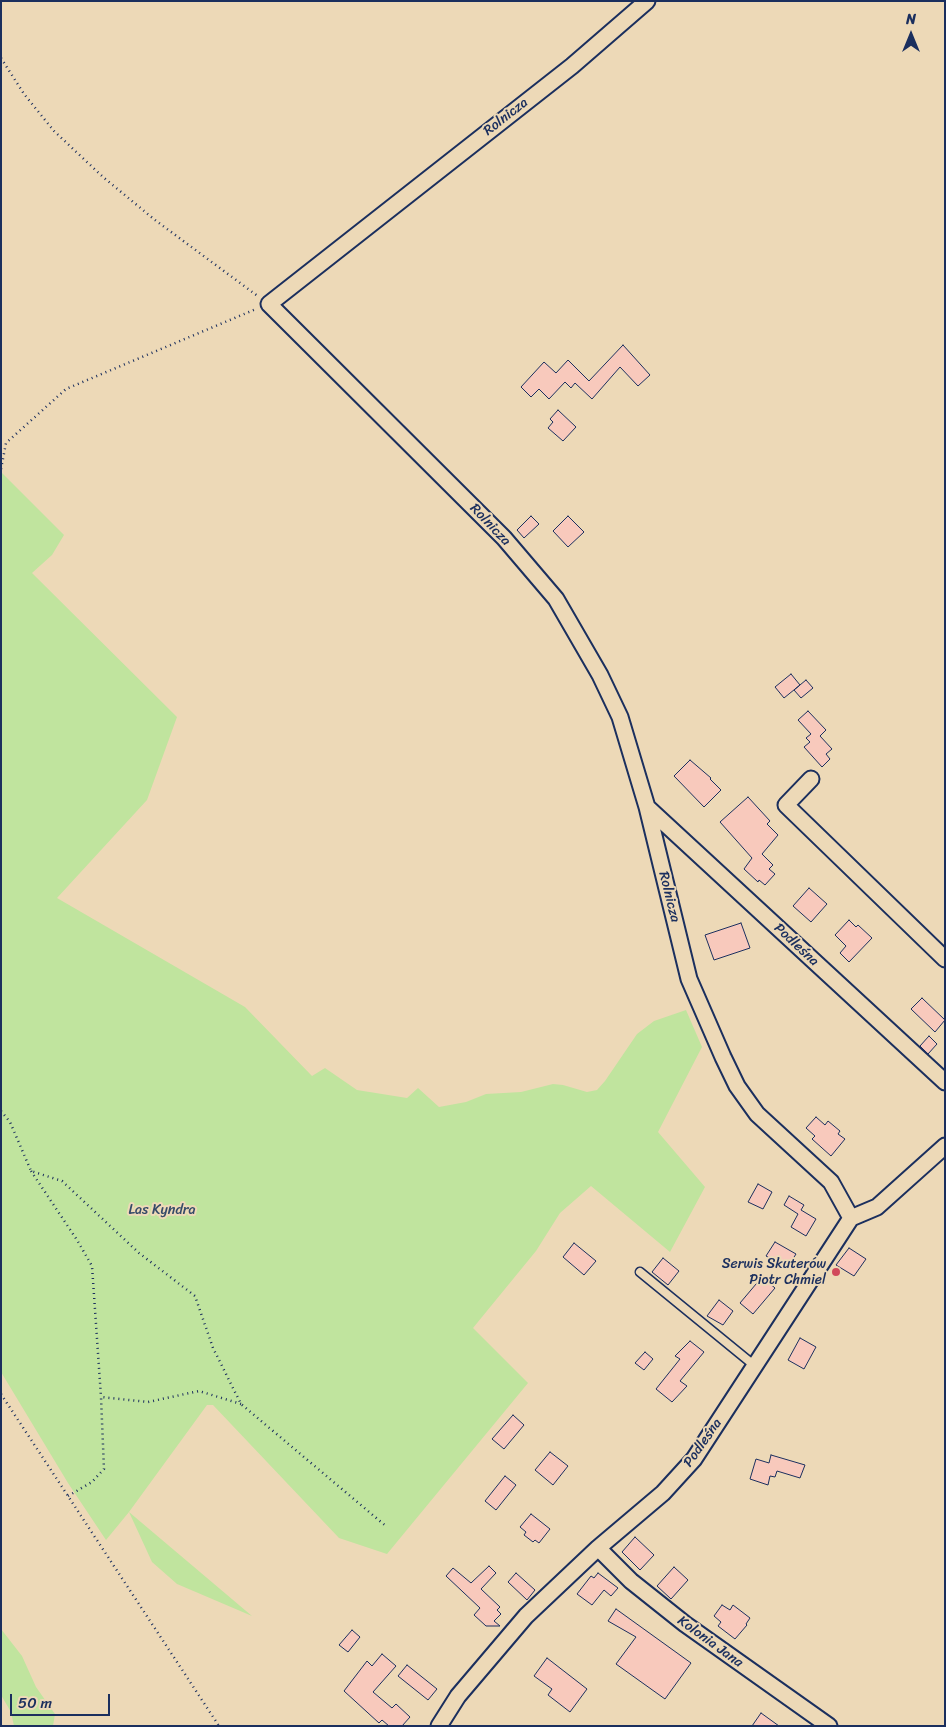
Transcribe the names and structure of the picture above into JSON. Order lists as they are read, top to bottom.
{
  "streets": {
    "street": ["Rolnicza", "Podleśna", "Kolonia Jana"]
  },
  "crossings": [
    ["Rolnicza", "Podleśna"],
    ["Podleśna", "Kolonia Jana"]
  ],
  "parks": ["Las Kyndra"],
  "places": ["Serwis Skuterów Piotr Chmiel"],
  "scale_bar": "50 m",
  "north": "top"
}
